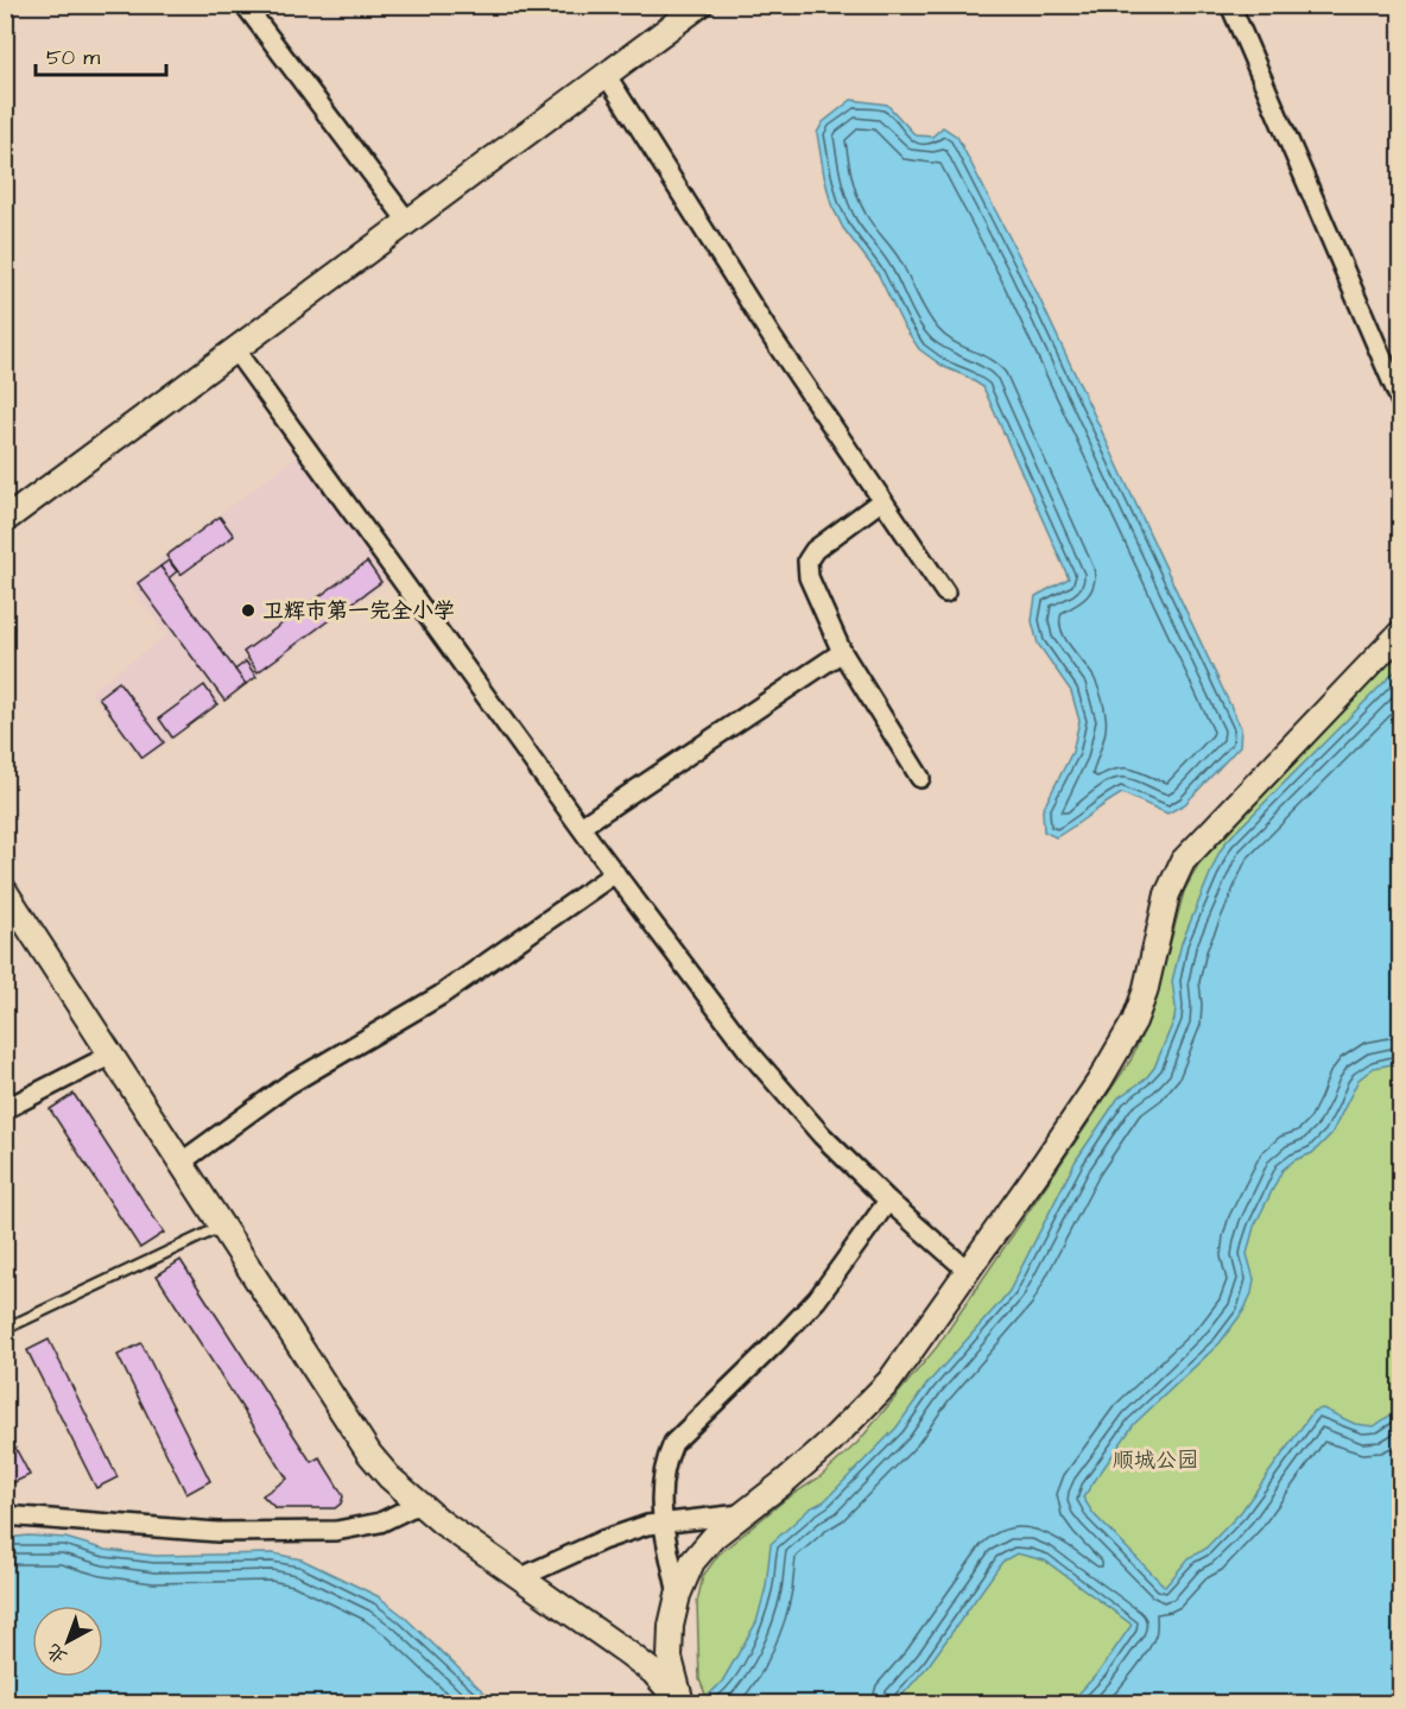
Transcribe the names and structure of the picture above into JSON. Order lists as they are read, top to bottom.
{
  "parks": ["顺城公园"],
  "places": ["卫辉市第一完全小学"],
  "scale_bar": "50 m",
  "north": "bottom left"
}
